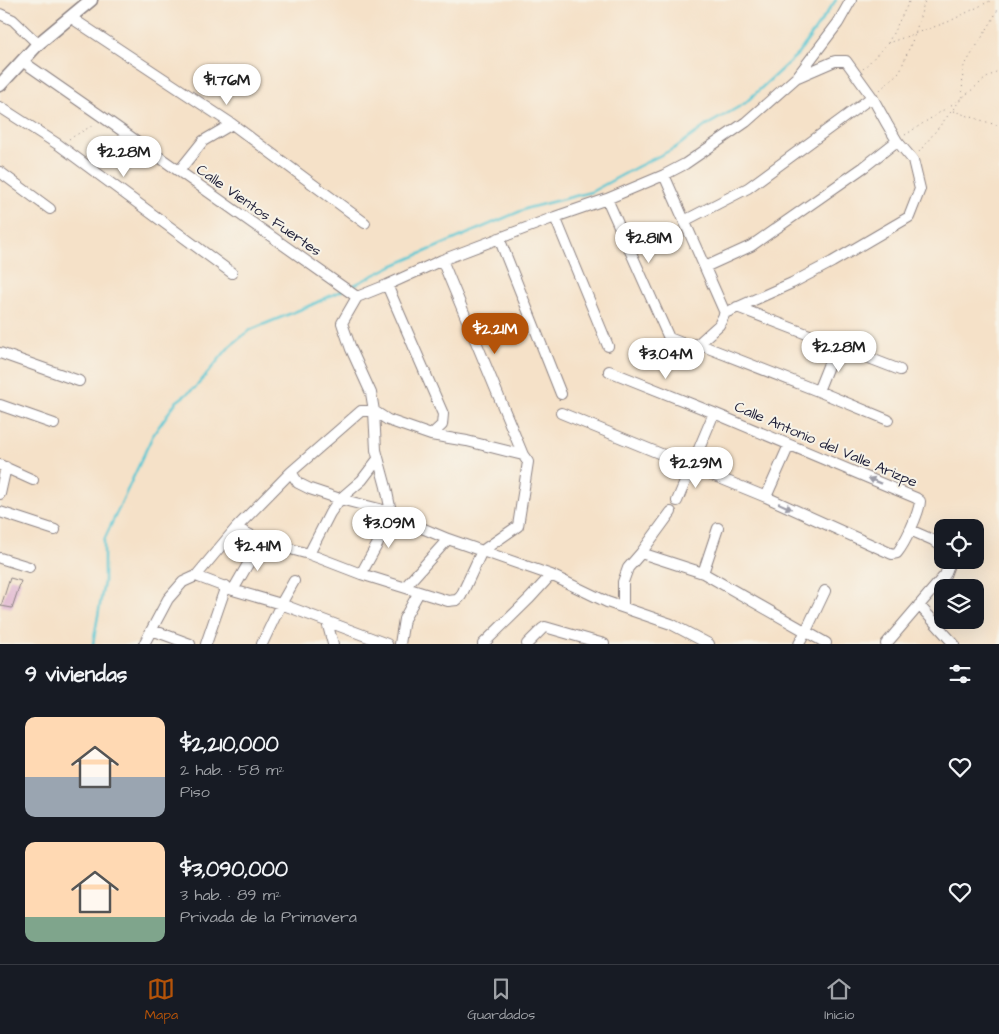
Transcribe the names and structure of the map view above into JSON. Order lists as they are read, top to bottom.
{
  "streets": {
    "street": ["Calle Vientos Fuertes", "Calle Antonio del Valle Arizpe"]
  },
  "page": {
    "price": [
      "$1.76M",
      "$2.28M",
      "$2.81M",
      "$2.21M",
      "$2.28M",
      "$3.04M",
      "$2.29M",
      "$3.09M",
      "$2.41M"
    ],
    "heading": "9 viviendas",
    "list": [
      {
        "name": "$2,210,000",
        "note": "2 hab. · 58 m² · Piso"
      },
      {
        "name": "$3,090,000",
        "note": "3 hab. · 89 m² · Privada de la Primavera"
      }
    ],
    "tabs": ["Mapa", "Guardados", "Inicio"]
  }
}
